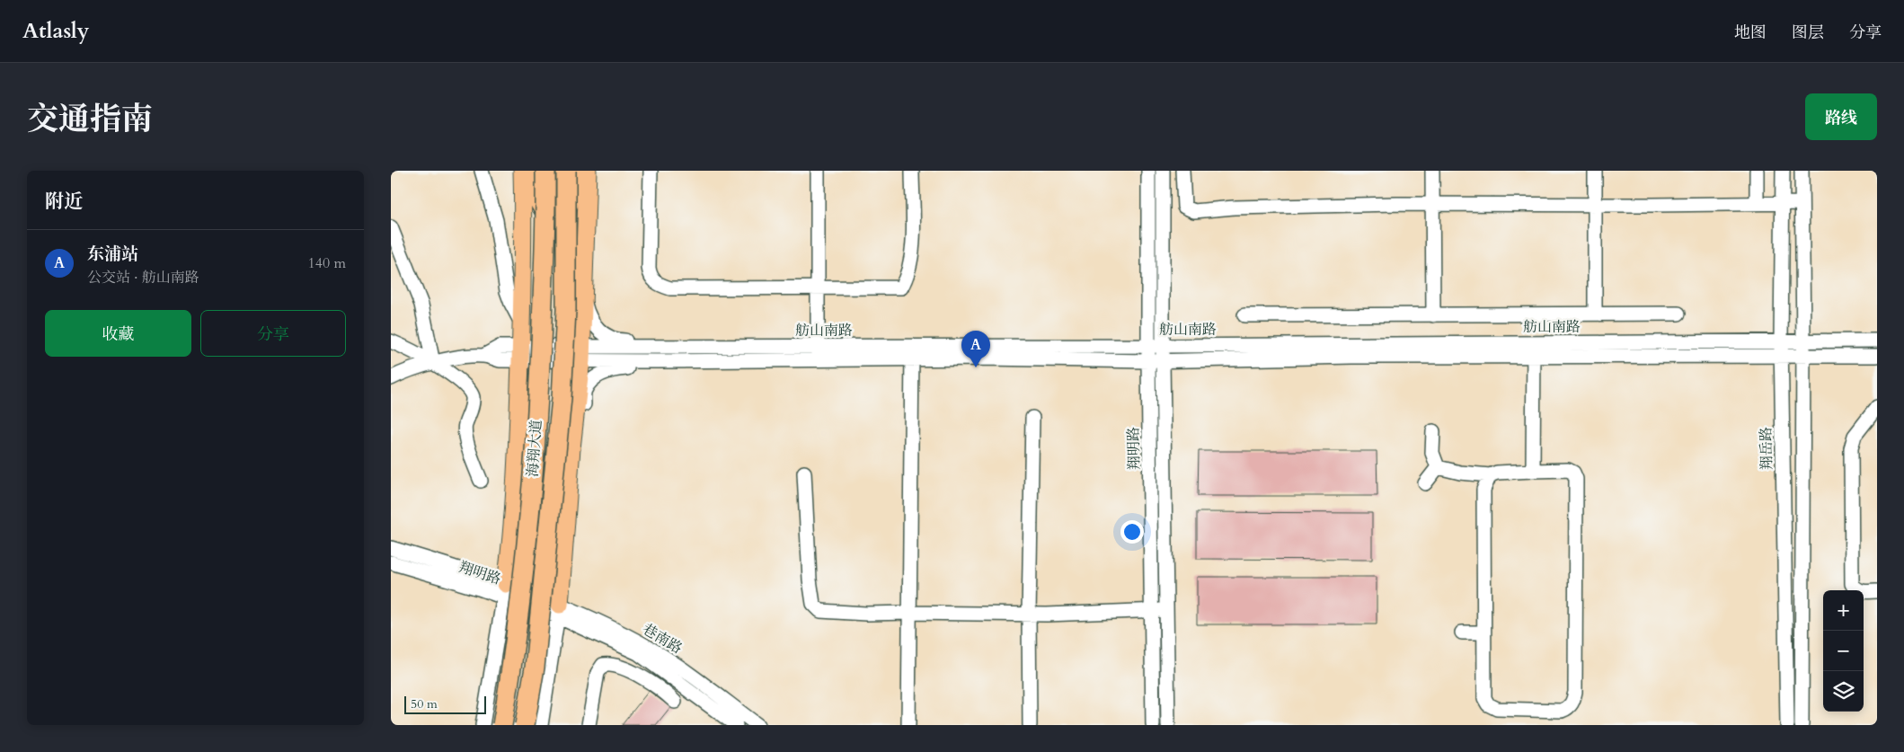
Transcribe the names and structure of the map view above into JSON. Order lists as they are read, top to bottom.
{
  "streets": {
    "highway": ["海翔大道"],
    "street": [
      "舫山南路",
      "翔明路",
      "翔岳路",
      "巷南路"
    ]
  },
  "crossings": [
    ["舫山南路", "翔明路"],
    ["舫山南路", "翔岳路"],
    ["翔明路", "巷南路"]
  ],
  "scale_bar": "50 m",
  "page": {
    "header": "Atlasly",
    "nav": ["地图", "图层", "分享"],
    "title": "交通指南",
    "buttons": [
      "路线",
      ["收藏", "分享"]
    ],
    "heading": "附近",
    "list": [
      {
        "mark": "A",
        "name": "东浦站",
        "note": "公交站 · 舫山南路",
        "value": "140 m"
      }
    ],
    "pins": "A",
    "map_buttons": ["+", "−"],
    "scale": "50 m"
  }
}
